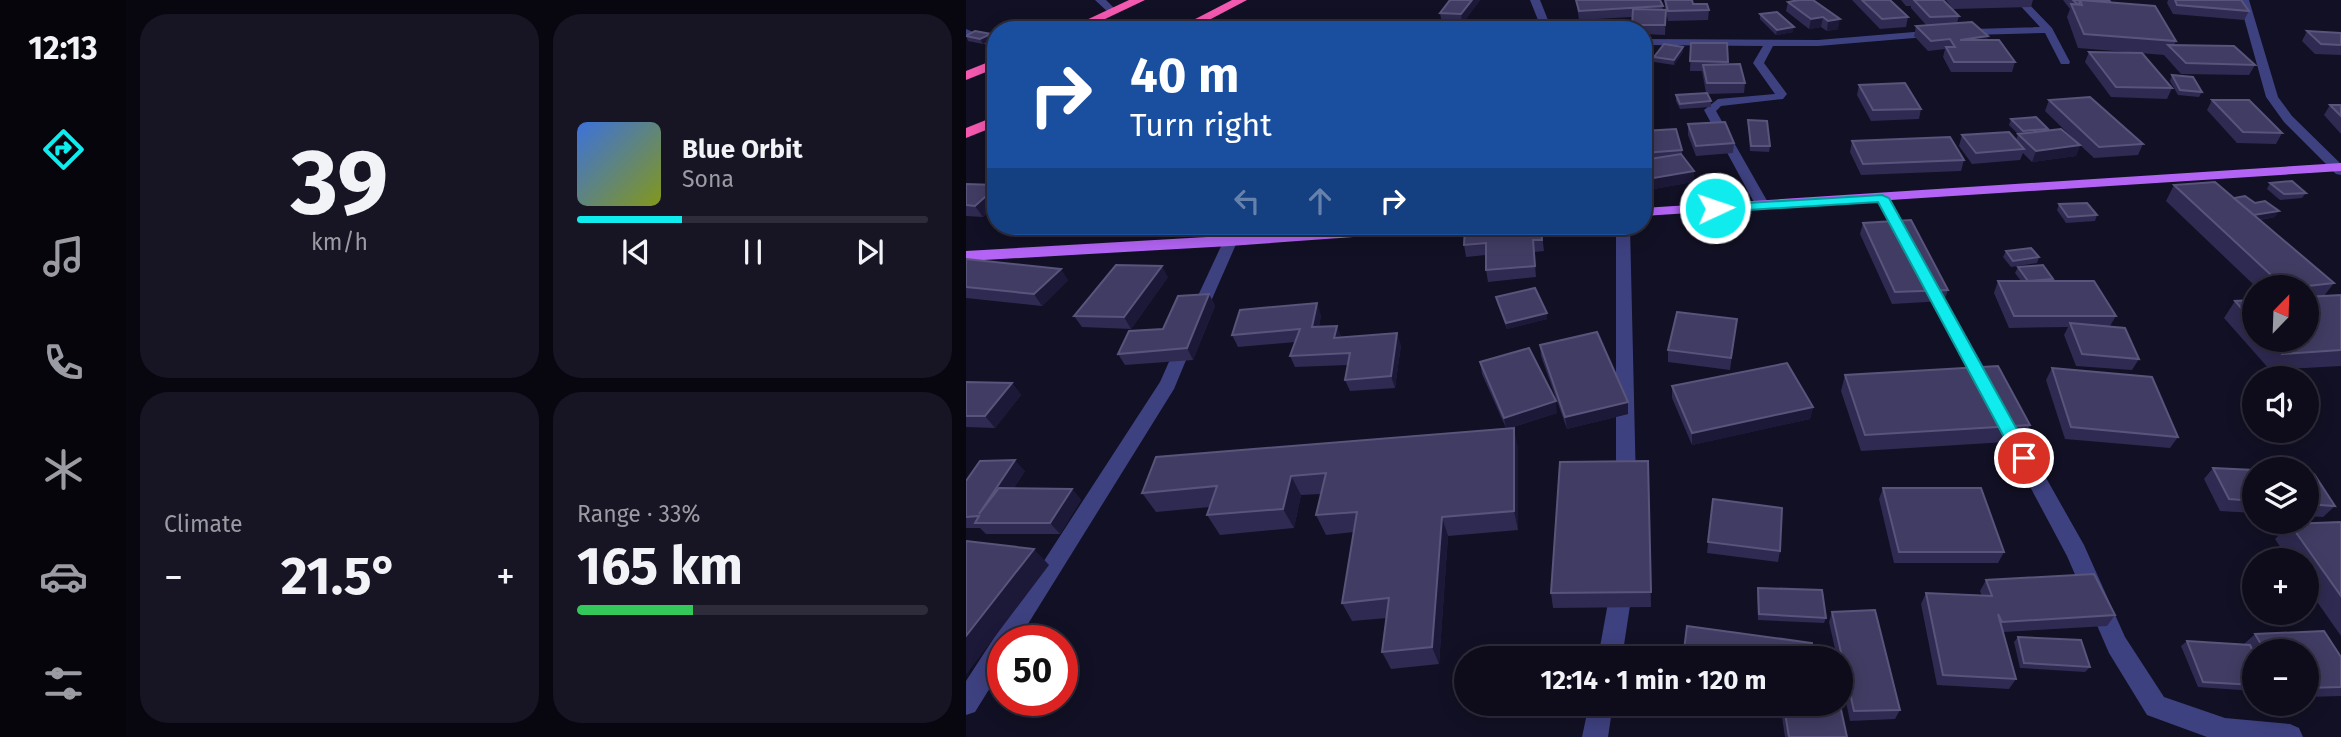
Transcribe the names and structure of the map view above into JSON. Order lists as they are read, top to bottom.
{
  "north": "top right",
  "page": {
    "tabs": "12:13",
    "tile": [
      ["39", "km/h"],
      "Climate",
      ["Range · 33%", "165 km"]
    ],
    "turn": ["40 m", "Turn right"],
    "song": ["Blue Orbit", "Sona"],
    "map_buttons": ["+", "−"],
    "heat": ["−", "21.5°", "+"],
    "limit": "50",
    "trip": "12:14 · 1 min · 120 m"
  }
}
